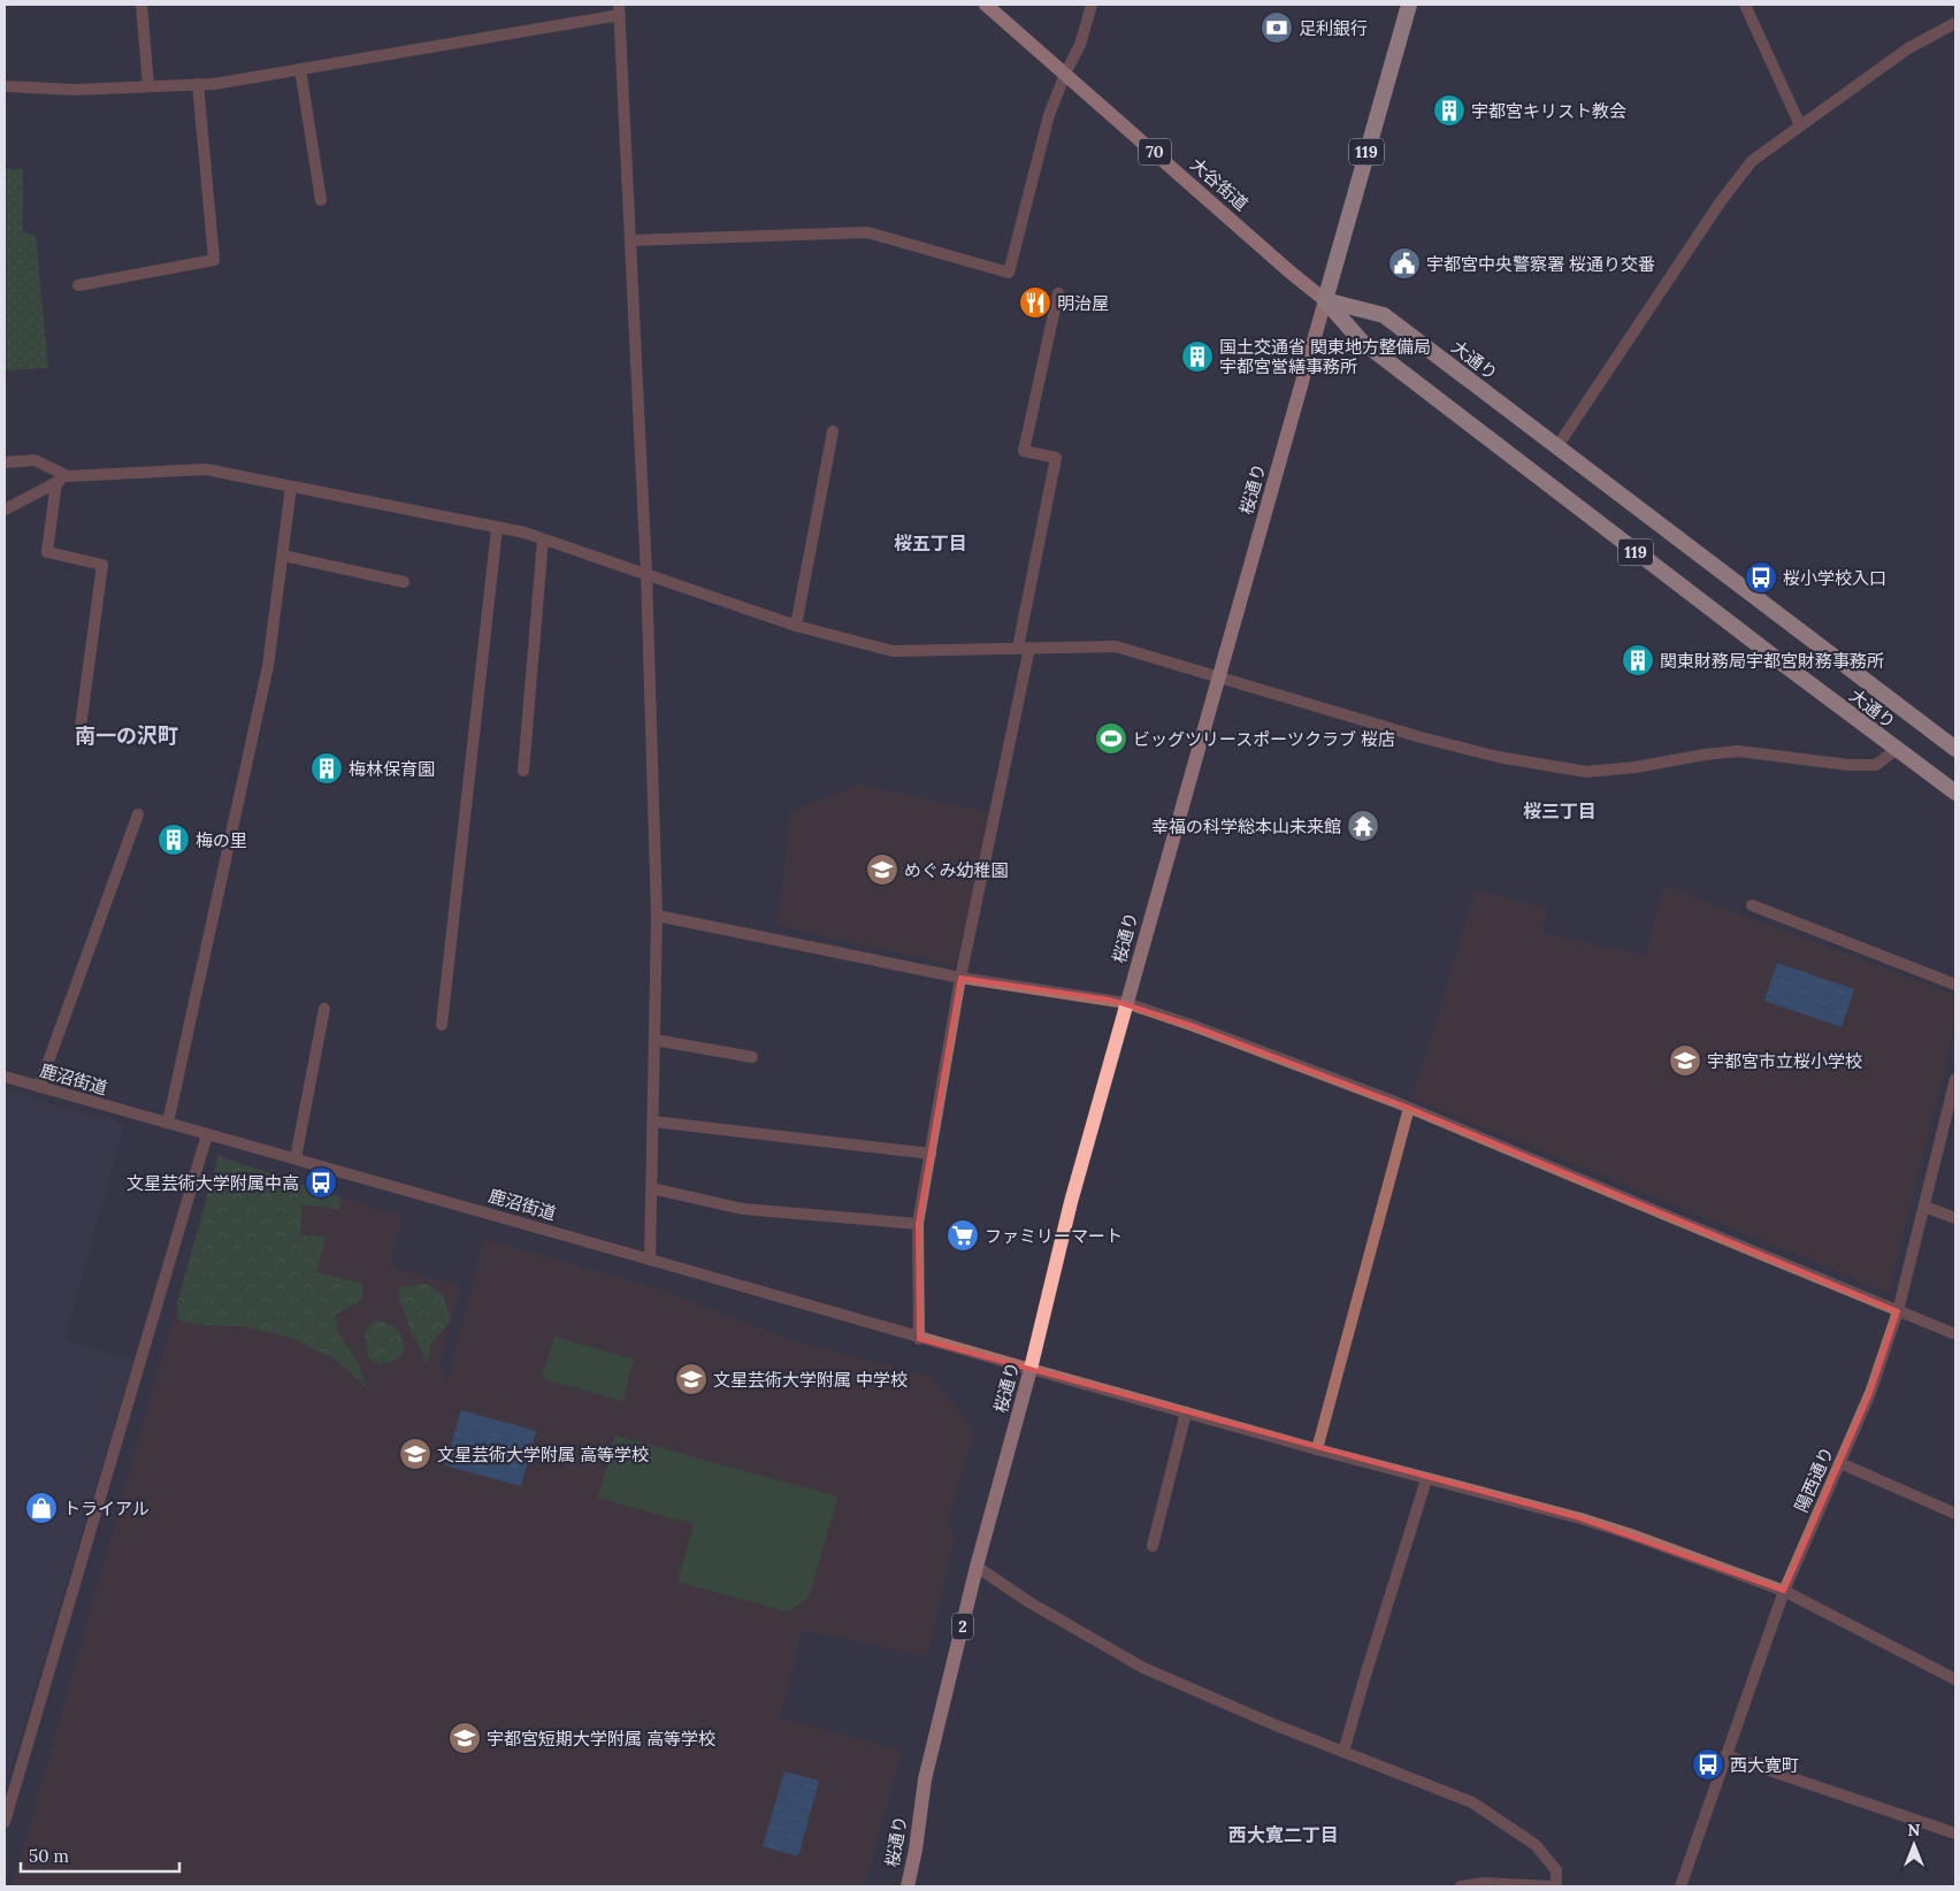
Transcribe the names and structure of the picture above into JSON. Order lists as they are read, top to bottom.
{
  "streets": {
    "highway": ["119", "大通り", "桜通り"],
    "main road": ["70", "大谷街道", "2"],
    "street": ["鹿沼街道", "陽西通り"]
  },
  "crossings": [
    ["大谷街道", "大通り"],
    ["大谷街道", "桜通り"],
    ["大通り", "桜通り"],
    ["桜通り", "鹿沼街道"],
    ["鹿沼街道", "陽西通り"]
  ],
  "districts": [
    "桜五丁目",
    "南一の沢町",
    "桜三丁目",
    "西大寛二丁目"
  ],
  "places": {
    "bank": ["足利銀行"],
    "building": [
      "宇都宮キリスト教会",
      "国土交通省 関東地方整備局 宇都宮営繕事務所",
      "関東財務局宇都宮財務事務所",
      "梅林保育園",
      "梅の里"
    ],
    "public building": ["宇都宮中央警察署 桜通り交番"],
    "restaurant": ["明治屋"],
    "bus stop": ["桜小学校入口", "文星芸術大学附属中高", "西大寛町"],
    "sports": ["ビッグツリースポーツクラブ 桜店"],
    "temple": ["幸福の科学総本山未来館"],
    "school or university": [
      "めぐみ幼稚園",
      "宇都宮市立桜小学校",
      "文星芸術大学附属 中学校",
      "文星芸術大学附属 高等学校",
      "宇都宮短期大学附属 高等学校"
    ],
    "supermarket": ["ファミリーマート"],
    "shop": ["トライアル"]
  },
  "scale_bar": "50 m",
  "north": "top"
}
